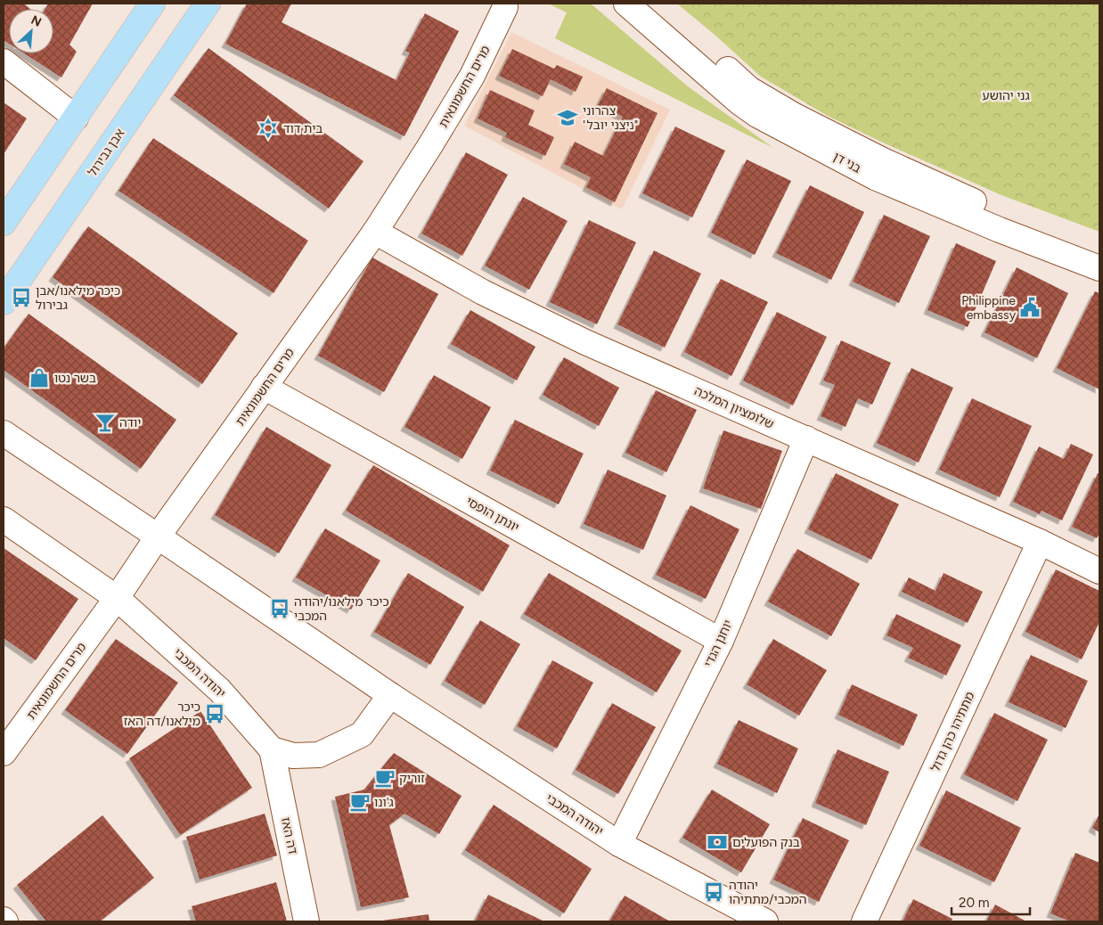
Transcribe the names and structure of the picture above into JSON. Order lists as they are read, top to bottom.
{
  "streets": {
    "main road": ["אבן גבירול"],
    "street": [
      "מרים החשמונאית",
      "בני דן",
      "שלומציון המלכה",
      "יונתן הופסי",
      "יוחנן הגדי",
      "יהודה המכבי",
      "מתתיהו כהן גדול",
      "דה האז"
    ]
  },
  "crossings": [
    ["מרים החשמונאית", "שלומציון המלכה"],
    ["מרים החשמונאית", "יונתן הופסי"],
    ["מרים החשמונאית", "יהודה המכבי"],
    ["שלומציון המלכה", "יוחנן הגדי"],
    ["שלומציון המלכה", "מתתיהו כהן גדול"],
    ["יונתן הופסי", "יוחנן הגדי"],
    ["יוחנן הגדי", "יהודה המכבי"],
    ["יהודה המכבי", "דה האז"]
  ],
  "parks": ["גני יהושע"],
  "places": {
    "school or university": ["צהרוני \"ניצני יובל\""],
    "synagogue": ["בית דוד"],
    "bus stop": [
      "כיכר מילאנו/אבן גבירול",
      "כיכר מילאנו/יהודה המכבי",
      "כיכר מילאנו/דה האז",
      "יהודה המכבי/מתתיהו"
    ],
    "public building": ["Philippine embassy"],
    "shop": ["בשר נטו"],
    "bar": ["יודה"],
    "cafe": ["זוריק", "ג'ונו"],
    "bank": ["בנק הפועלים"]
  },
  "scale_bar": "20 m",
  "north": "top right"
}
